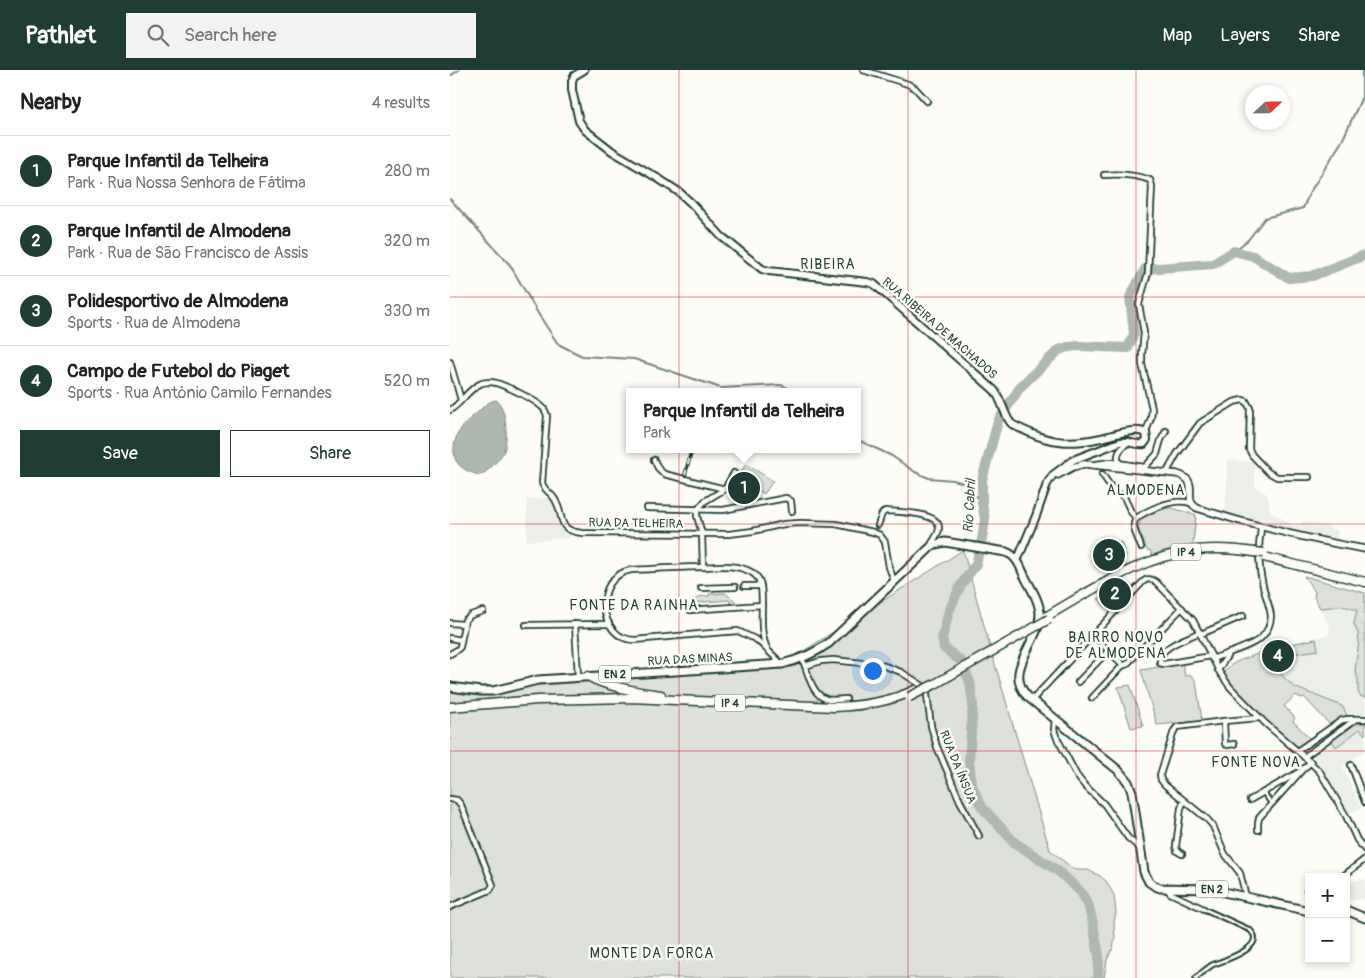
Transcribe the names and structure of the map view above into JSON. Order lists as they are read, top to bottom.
{
  "streets": {
    "highway": ["IP 4"],
    "main road": ["RUA RIBEIRA DE MACHADOS", "RUA DAS MINAS", "EN 2"],
    "street": ["RUA DA TELHEIRA", "RUA DA ÍNSUA"]
  },
  "crossings": [
    ["RUA DA TELHEIRA", "RUA DAS MINAS"],
    ["RUA DA TELHEIRA", "EN 2"],
    ["RUA DAS MINAS", "EN 2"]
  ],
  "districts": [
    "RIBEIRA",
    "ALMODENA",
    "FONTE DA RAINHA",
    "BAIRRO NOVO DE ALMODENA",
    "FONTE NOVA",
    "MONTE DA FORCA"
  ],
  "water": ["Rio Cabril"],
  "north": "right",
  "page": {
    "header": "Pathlet",
    "search": "Search here",
    "nav": ["Map", "Layers", "Share"],
    "heading": ["Nearby", "4 results"],
    "list": [
      {
        "mark": "1",
        "name": "Parque Infantil da Telheira",
        "note": "Park · Rua Nossa Senhora de Fátima",
        "value": "280 m"
      },
      {
        "mark": "2",
        "name": "Parque Infantil de Almodena",
        "note": "Park · Rua de São Francisco de Assis",
        "value": "320 m"
      },
      {
        "mark": "3",
        "name": "Polidesportivo de Almodena",
        "note": "Sports · Rua de Almodena",
        "value": "330 m"
      },
      {
        "mark": "4",
        "name": "Campo de Futebol do Piaget",
        "note": "Sports · Rua António Camilo Fernandes",
        "value": "520 m"
      }
    ],
    "popup": ["Parque Infantil da Telheira", "Park"],
    "buttons": ["Save", "Share"],
    "pins": [
      "1",
      "3",
      "2",
      "4"
    ],
    "map_buttons": ["+", "−"]
  }
}
